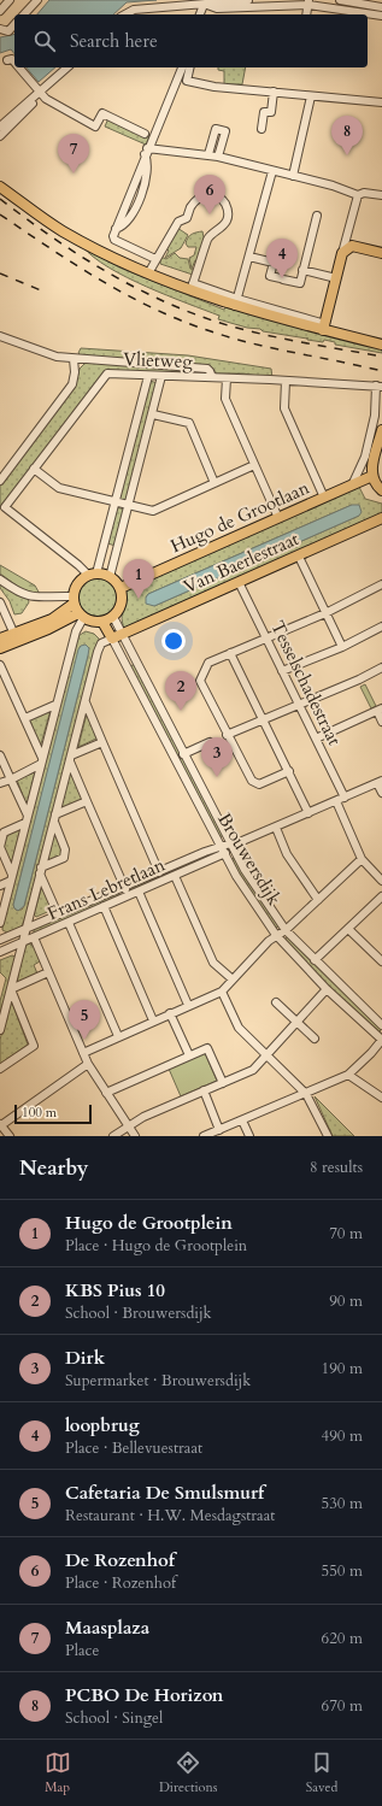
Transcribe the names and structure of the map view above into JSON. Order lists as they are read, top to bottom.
{
  "streets": {
    "main road": ["Hugo de Grootlaan", "Van Baerlestraat", "Brouwersdijk"],
    "street": ["Vlietweg", "Tesselschadestraat", "Frans Lebretlaan"]
  },
  "crossings": [
    ["Vlietweg", "Hugo de Grootlaan"],
    ["Vlietweg", "Brouwersdijk"],
    ["Hugo de Grootlaan", "Brouwersdijk"],
    ["Van Baerlestraat", "Tesselschadestraat"],
    ["Van Baerlestraat", "Brouwersdijk"],
    ["Brouwersdijk", "Frans Lebretlaan"]
  ],
  "scale_bar": "100 m",
  "page": {
    "search": "Search here",
    "pins": [
      "8",
      "7",
      "6",
      "4",
      "1",
      "2",
      "3",
      "5"
    ],
    "scale": "100 m",
    "heading": ["Nearby", "8 results"],
    "list": [
      {
        "mark": "1",
        "name": "Hugo de Grootplein",
        "note": "Place · Hugo de Grootplein",
        "value": "70 m"
      },
      {
        "mark": "2",
        "name": "KBS Pius 10",
        "note": "School · Brouwersdijk",
        "value": "90 m"
      },
      {
        "mark": "3",
        "name": "Dirk",
        "note": "Supermarket · Brouwersdijk",
        "value": "190 m"
      },
      {
        "mark": "4",
        "name": "loopbrug",
        "note": "Place · Bellevuestraat",
        "value": "490 m"
      },
      {
        "mark": "5",
        "name": "Cafetaria De Smulsmurf",
        "note": "Restaurant · H.W. Mesdagstraat",
        "value": "530 m"
      },
      {
        "mark": "6",
        "name": "De Rozenhof",
        "note": "Place · Rozenhof",
        "value": "550 m"
      },
      {
        "mark": "7",
        "name": "Maasplaza",
        "note": "Place",
        "value": "620 m"
      },
      {
        "mark": "8",
        "name": "PCBO De Horizon",
        "note": "School · Singel",
        "value": "670 m"
      }
    ],
    "nav": ["Map", "Directions", "Saved"]
  }
}
